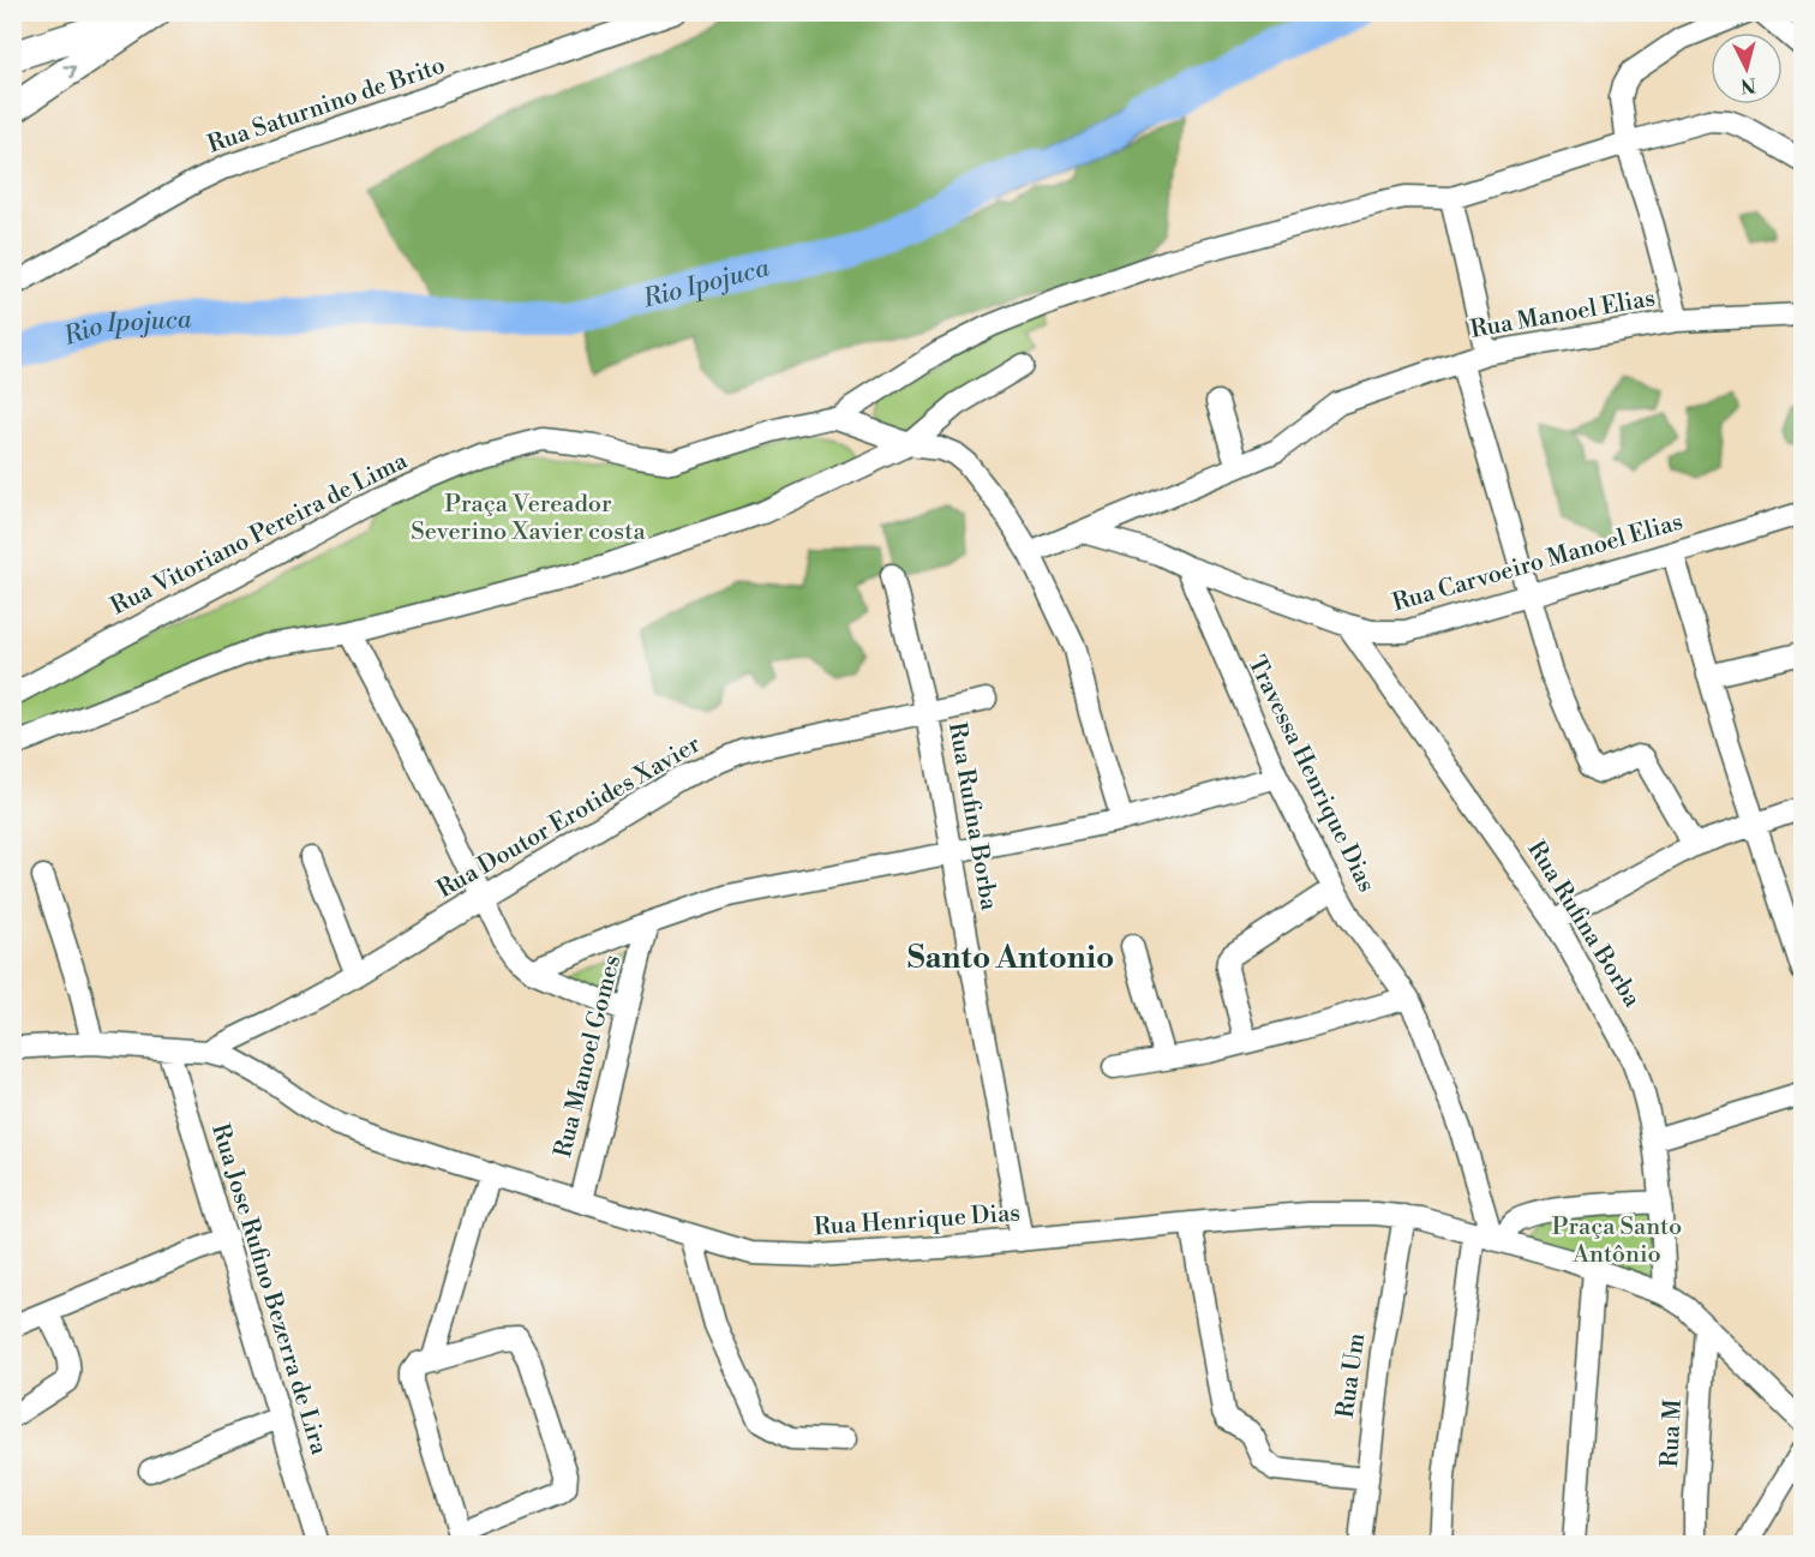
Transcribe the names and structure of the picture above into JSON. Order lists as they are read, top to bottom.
{
  "streets": {
    "street": [
      "Rua Saturnino de Brito",
      "Rua Manoel Elias",
      "Rua Vitoriano Pereira de Lima",
      "Rua Carvoeiro Manoel Elias",
      "Travessa Henrique Dias",
      "Rua Rufina Borba",
      "Rua Doutor Erotides Xavier",
      "Rua Manoel Gomes",
      "Rua Henrique Dias",
      "Rua Jose Rufino Bezerra de Lira",
      "Rua Um",
      "Rua M"
    ]
  },
  "crossings": [
    ["Rua Manoel Elias", "Rua Carvoeiro Manoel Elias"],
    ["Rua Carvoeiro Manoel Elias", "Travessa Henrique Dias"],
    ["Rua Carvoeiro Manoel Elias", "Rua Rufina Borba"],
    ["Travessa Henrique Dias", "Rua Henrique Dias"],
    ["Rua Rufina Borba", "Rua Doutor Erotides Xavier"],
    ["Rua Rufina Borba", "Rua Henrique Dias"],
    ["Rua Doutor Erotides Xavier", "Rua Henrique Dias"],
    ["Rua Manoel Gomes", "Rua Henrique Dias"],
    ["Rua Henrique Dias", "Rua Jose Rufino Bezerra de Lira"],
    ["Rua Henrique Dias", "Rua Um"],
    ["Rua Henrique Dias", "Rua M"]
  ],
  "districts": ["Santo Antonio"],
  "water": ["Rio Ipojuca"],
  "parks": ["Praça Vereador Severino Xavier costa", "Praça Santo Antônio"],
  "north": "bottom"
}
